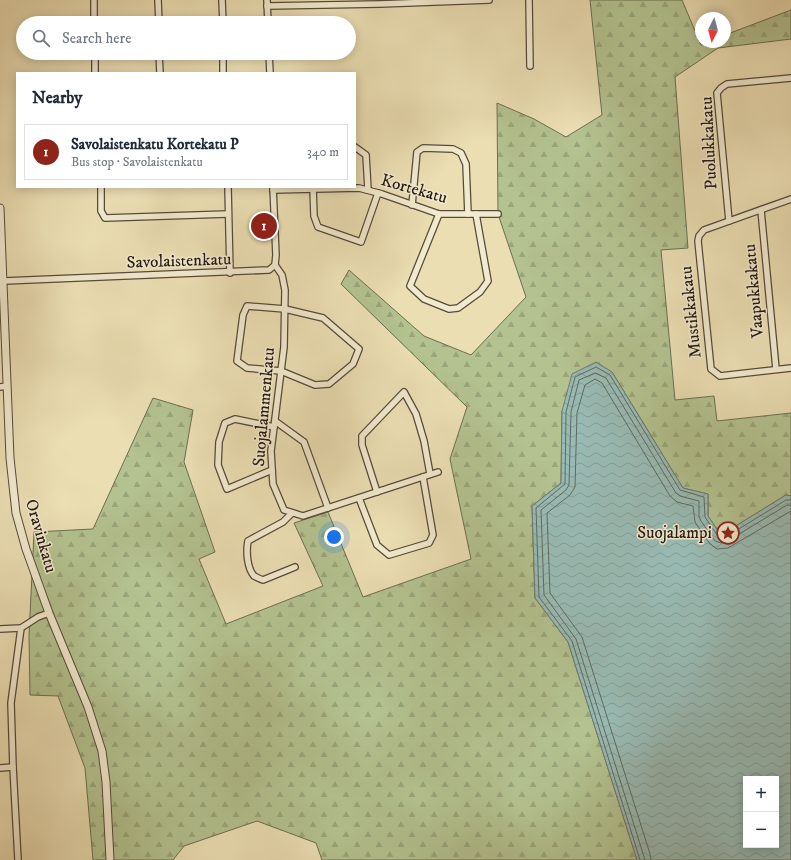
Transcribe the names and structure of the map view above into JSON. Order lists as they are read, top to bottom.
{
  "streets": {
    "street": [
      "Puolukkakatu",
      "Kortekatu",
      "Savolaistenkatu",
      "Vaapukkakatu",
      "Mustikkakatu",
      "Suojalammenkatu",
      "Oravinkatu"
    ]
  },
  "crossings": [
    ["Puolukkakatu", "Mustikkakatu"],
    ["Savolaistenkatu", "Suojalammenkatu"],
    ["Savolaistenkatu", "Oravinkatu"],
    ["Vaapukkakatu", "Mustikkakatu"]
  ],
  "places": {
    "place": ["Suojalampi"]
  },
  "north": "bottom",
  "page": {
    "search": "Search here",
    "heading": "Nearby",
    "list": [
      {
        "mark": "1",
        "name": "Savolaistenkatu Kortekatu P",
        "note": "Bus stop · Savolaistenkatu",
        "value": "340 m"
      }
    ],
    "pins": "1",
    "map_buttons": ["+", "−"]
  }
}
